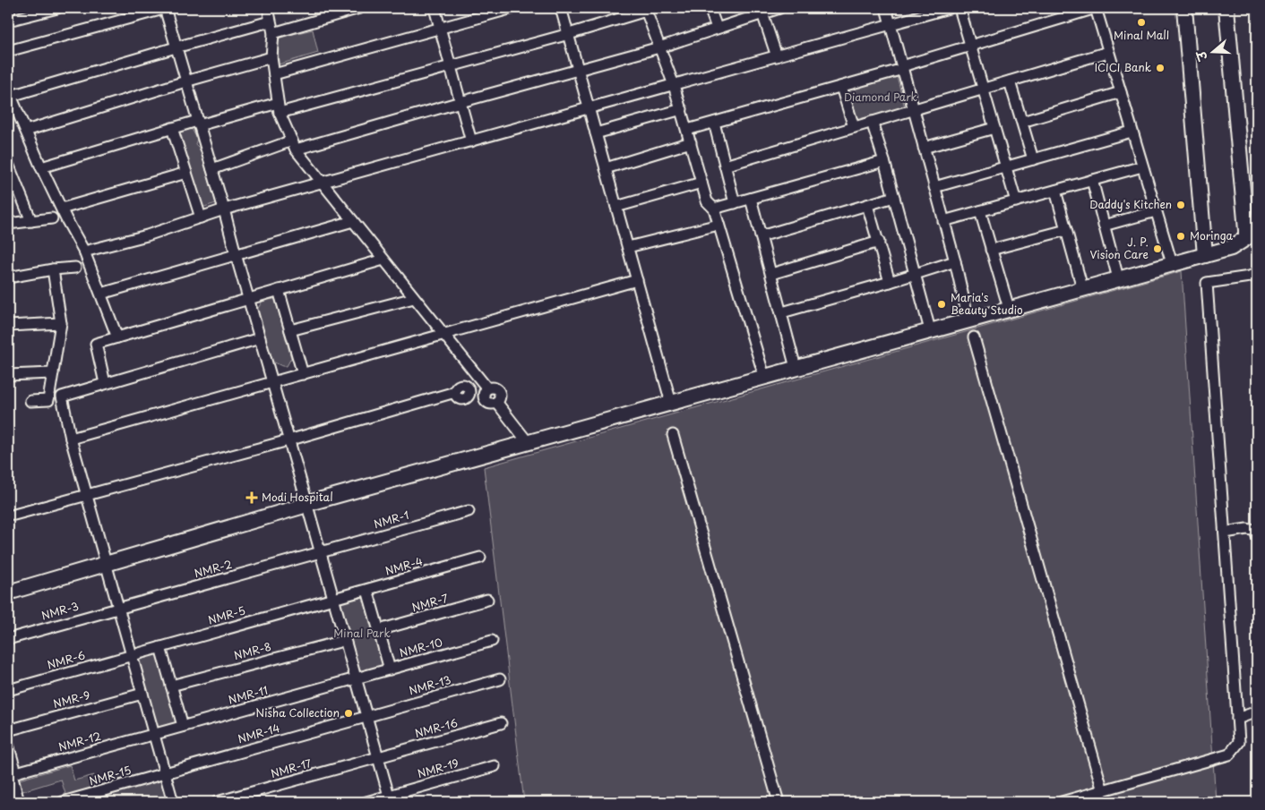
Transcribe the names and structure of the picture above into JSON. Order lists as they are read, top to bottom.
{
  "streets": {
    "street": [
      "NMR-1",
      "NMR-4",
      "NMR-2",
      "NMR-7",
      "NMR-3",
      "NMR-5",
      "NMR-10",
      "NMR-8",
      "NMR-6",
      "NMR-13",
      "NMR-11",
      "NMR-9",
      "NMR-16",
      "NMR-14",
      "NMR-12",
      "NMR-17",
      "NMR-19",
      "NMR-15"
    ]
  },
  "crossings": [
    ["NMR-1", "NMR-2"],
    ["NMR-4", "NMR-5"],
    ["NMR-2", "NMR-3"],
    ["NMR-5", "NMR-6"],
    ["NMR-10", "NMR-11"],
    ["NMR-13", "NMR-14"],
    ["NMR-11", "NMR-12"],
    ["NMR-16", "NMR-17"],
    ["NMR-14", "NMR-15"]
  ],
  "parks": ["Diamond Park", "Minal Park"],
  "places": {
    "other": [
      "Minal Mall",
      "ICICI Bank",
      "Daddy's Kitchen",
      "Moringa",
      "J. P. Vision Care",
      "Maria's Beauty Studio",
      "Nisha Collection"
    ],
    "health": ["Modi Hospital"]
  },
  "north": "left"
}
